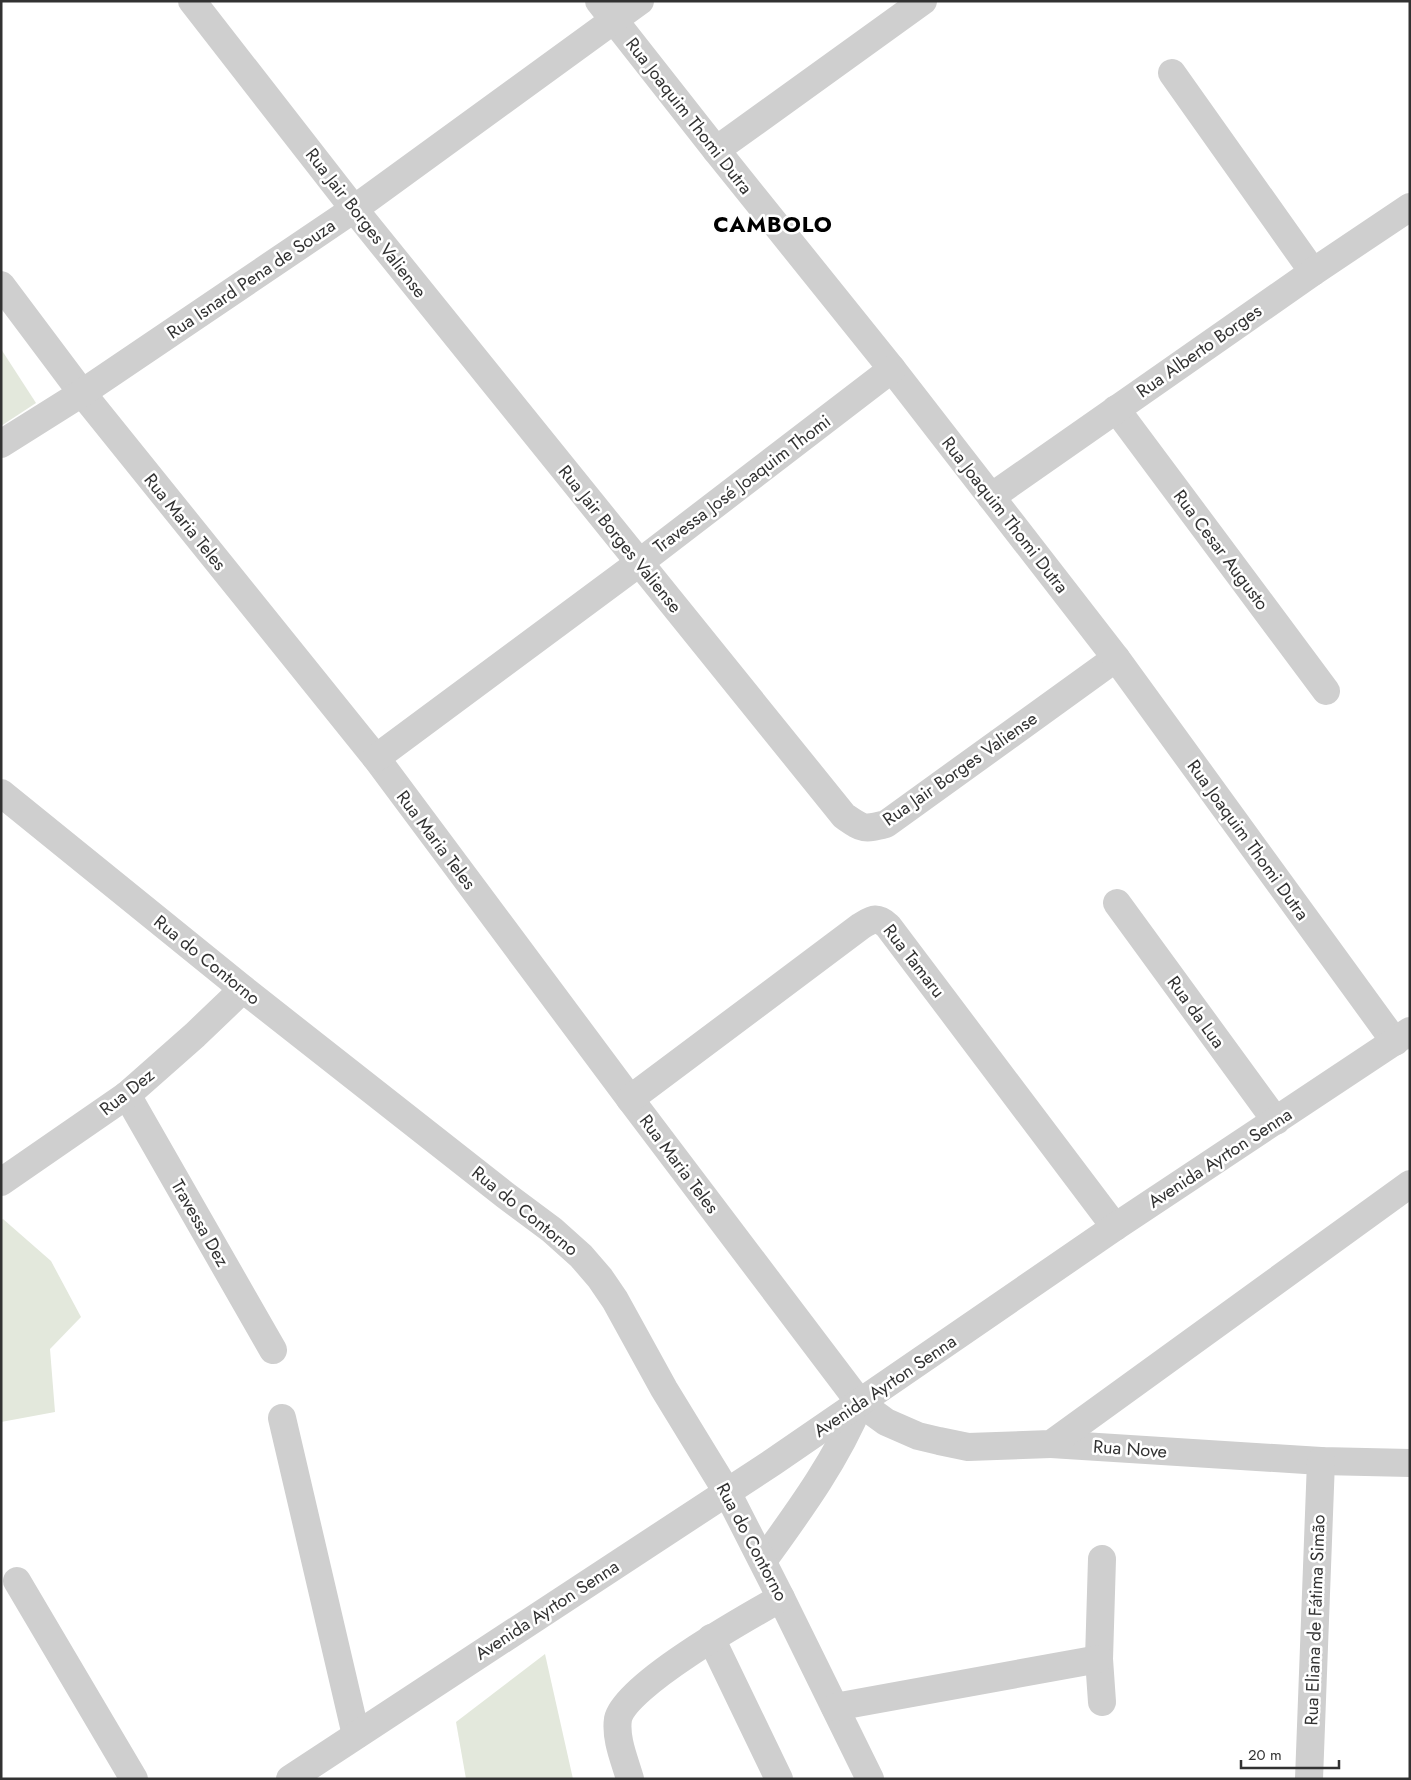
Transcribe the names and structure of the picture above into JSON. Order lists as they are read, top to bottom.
{
  "streets": {
    "street": [
      "Rua Joaquim Thomi Dutra",
      "Rua Jair Borges Valiense",
      "Rua Isnard Pena de Souza",
      "Rua Alberto Borges",
      "Travessa José Joaquim Thomi",
      "Rua Maria Teles",
      "Rua Cesar Augusto",
      "Rua do Contorno",
      "Rua Tamaru",
      "Rua da Lua",
      "Rua Dez",
      "Avenida Ayrton Senna",
      "Travessa Dez",
      "Rua Nove",
      "Rua Eliana de Fátima Simão"
    ]
  },
  "crossings": [
    ["Rua Joaquim Thomi Dutra", "Rua Jair Borges Valiense"],
    ["Rua Joaquim Thomi Dutra", "Rua Isnard Pena de Souza"],
    ["Rua Joaquim Thomi Dutra", "Rua Alberto Borges"],
    ["Rua Joaquim Thomi Dutra", "Travessa José Joaquim Thomi"],
    ["Rua Joaquim Thomi Dutra", "Avenida Ayrton Senna"],
    ["Rua Jair Borges Valiense", "Rua Isnard Pena de Souza"],
    ["Rua Jair Borges Valiense", "Travessa José Joaquim Thomi"],
    ["Rua Isnard Pena de Souza", "Rua Maria Teles"],
    ["Rua Alberto Borges", "Rua Cesar Augusto"],
    ["Travessa José Joaquim Thomi", "Rua Maria Teles"],
    ["Rua Maria Teles", "Rua Tamaru"],
    ["Rua Maria Teles", "Avenida Ayrton Senna"],
    ["Rua Maria Teles", "Rua Nove"],
    ["Rua do Contorno", "Rua Dez"],
    ["Rua do Contorno", "Avenida Ayrton Senna"],
    ["Rua Tamaru", "Avenida Ayrton Senna"],
    ["Rua da Lua", "Avenida Ayrton Senna"],
    ["Rua Dez", "Travessa Dez"],
    ["Avenida Ayrton Senna", "Rua Nove"],
    ["Rua Nove", "Rua Eliana de Fátima Simão"]
  ],
  "districts": ["CAMBOLO"],
  "scale_bar": "20 m"
}
